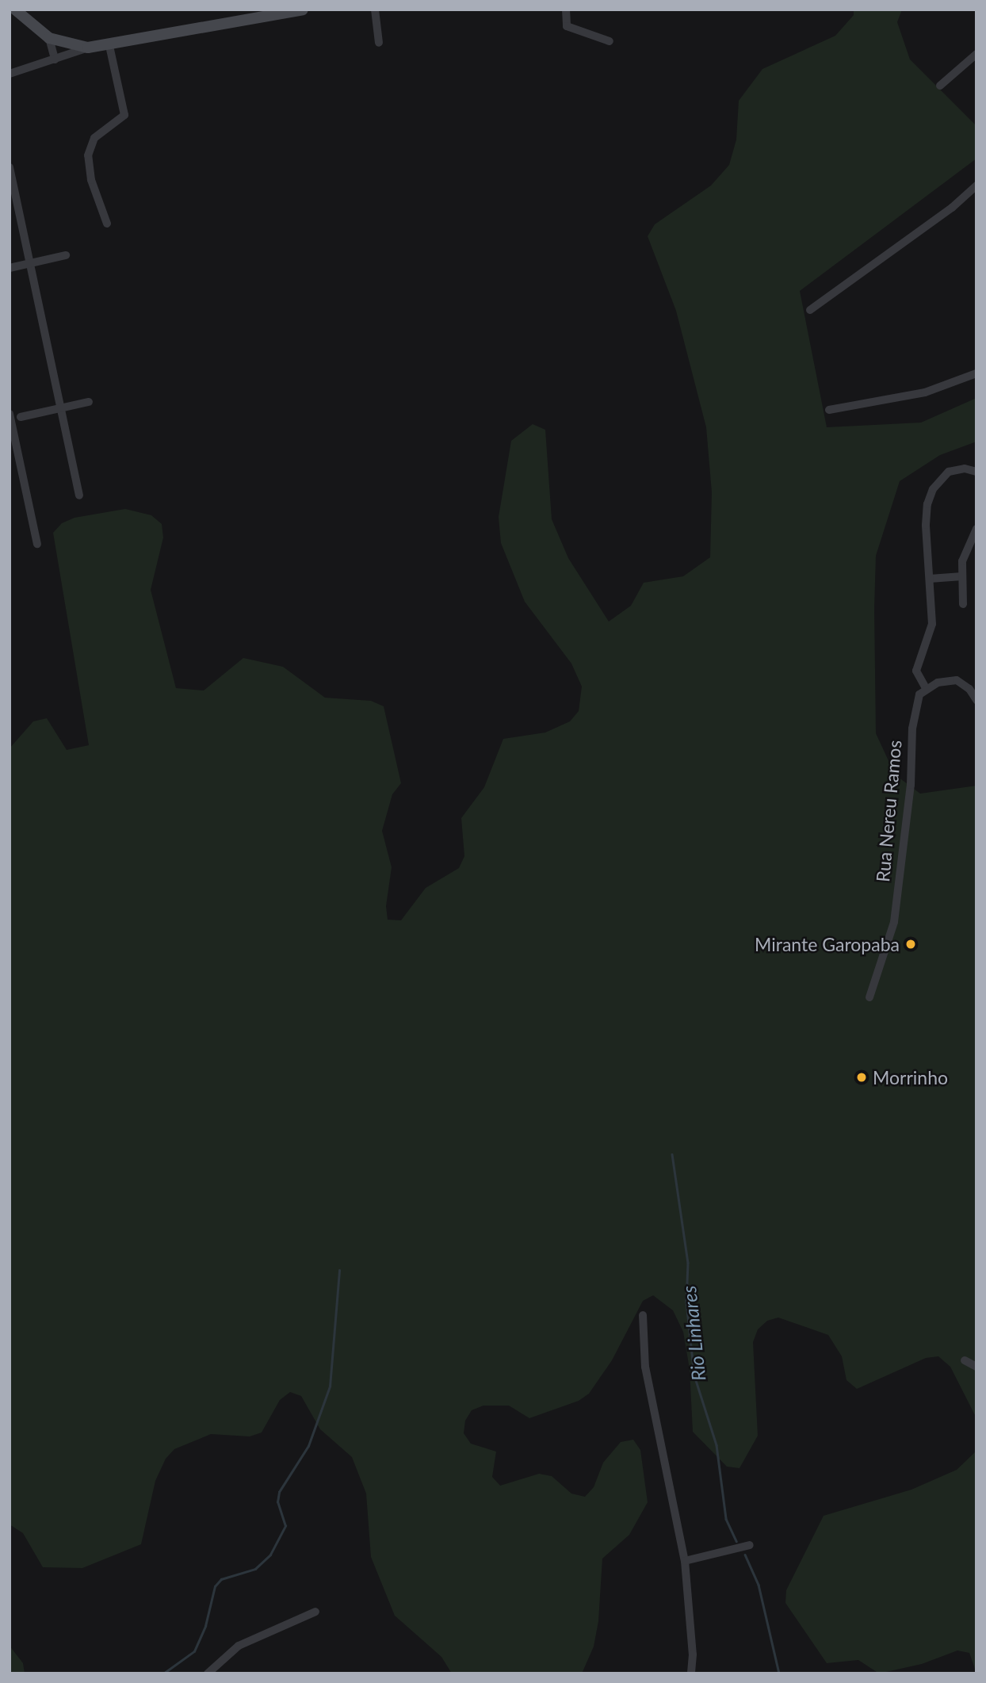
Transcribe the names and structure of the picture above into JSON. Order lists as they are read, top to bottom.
{
  "streets": {
    "street": ["Rua Nereu Ramos"]
  },
  "water": ["Rio Linhares"],
  "places": ["Mirante Garopaba", "Morrinho"]
}
